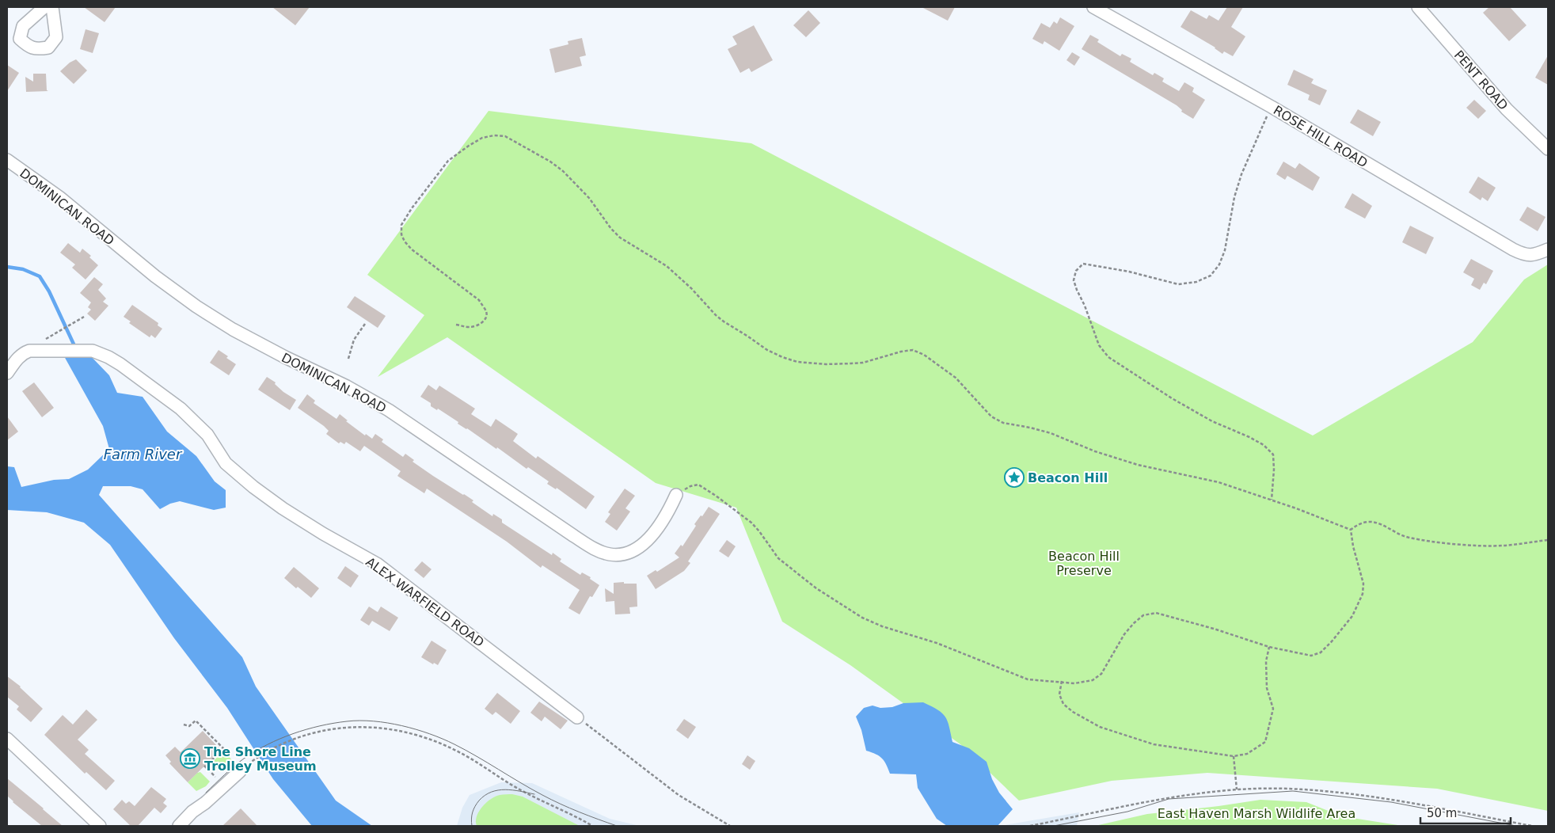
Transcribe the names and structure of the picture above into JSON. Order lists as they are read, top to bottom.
{
  "streets": {
    "street": [
      "PENT ROAD",
      "ROSE HILL ROAD",
      "DOMINICAN ROAD",
      "ALEX WARFIELD ROAD"
    ]
  },
  "water": ["Farm River"],
  "parks": ["Beacon Hill Preserve", "East Haven Marsh Wildlife Area"],
  "places": {
    "place": ["Beacon Hill"],
    "museum": ["The Shore Line Trolley Museum"]
  },
  "scale_bar": "50 m"
}
